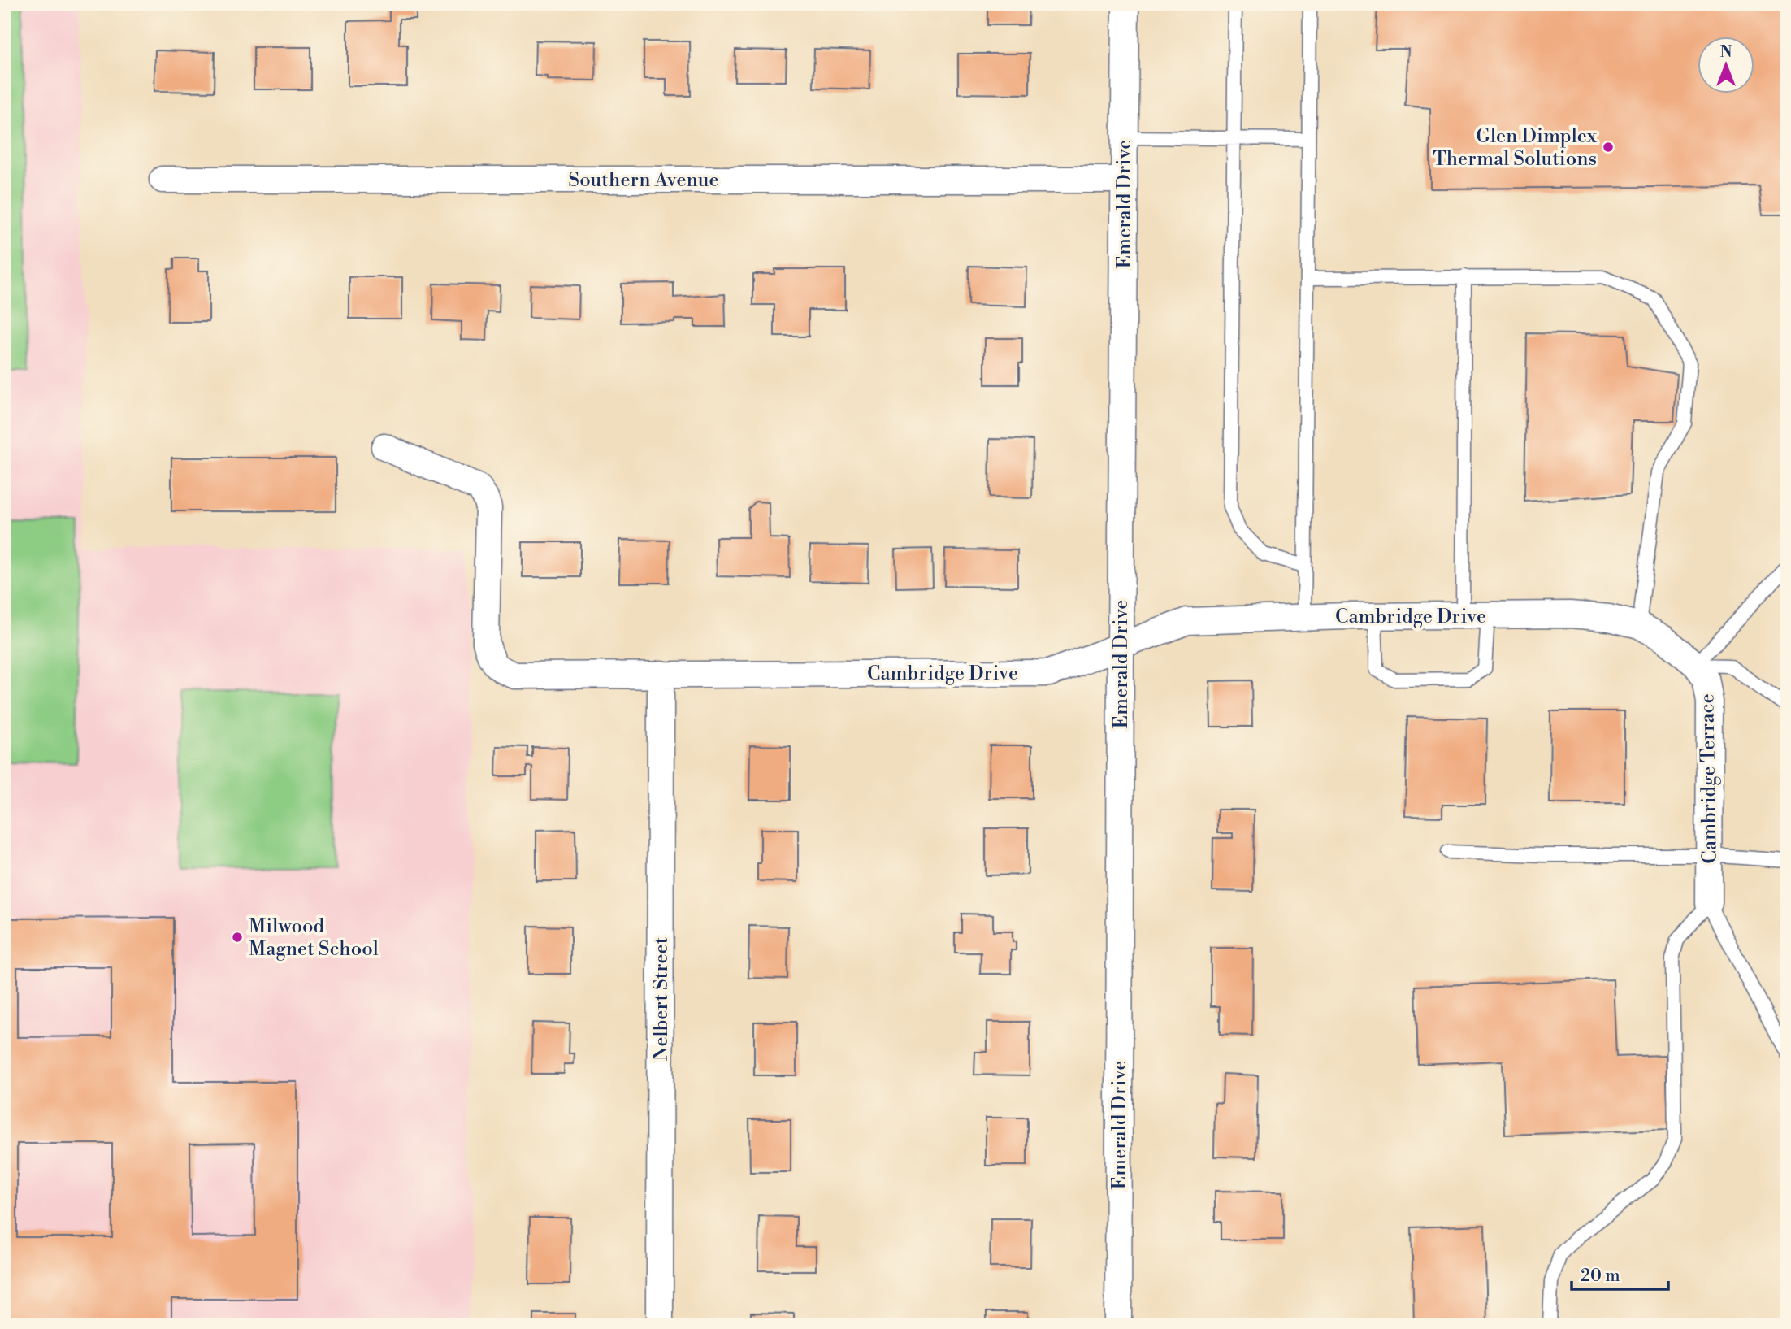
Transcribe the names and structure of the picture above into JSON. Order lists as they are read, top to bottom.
{
  "streets": {
    "street": [
      "Southern Avenue",
      "Emerald Drive",
      "Cambridge Drive",
      "Cambridge Terrace",
      "Nelbert Street"
    ]
  },
  "crossings": [
    ["Southern Avenue", "Emerald Drive"],
    ["Emerald Drive", "Cambridge Drive"],
    ["Cambridge Drive", "Cambridge Terrace"],
    ["Cambridge Drive", "Nelbert Street"]
  ],
  "places": ["Glen Dimplex Thermal Solutions", "Milwood Magnet School"],
  "scale_bar": "20 m",
  "north": "top"
}
